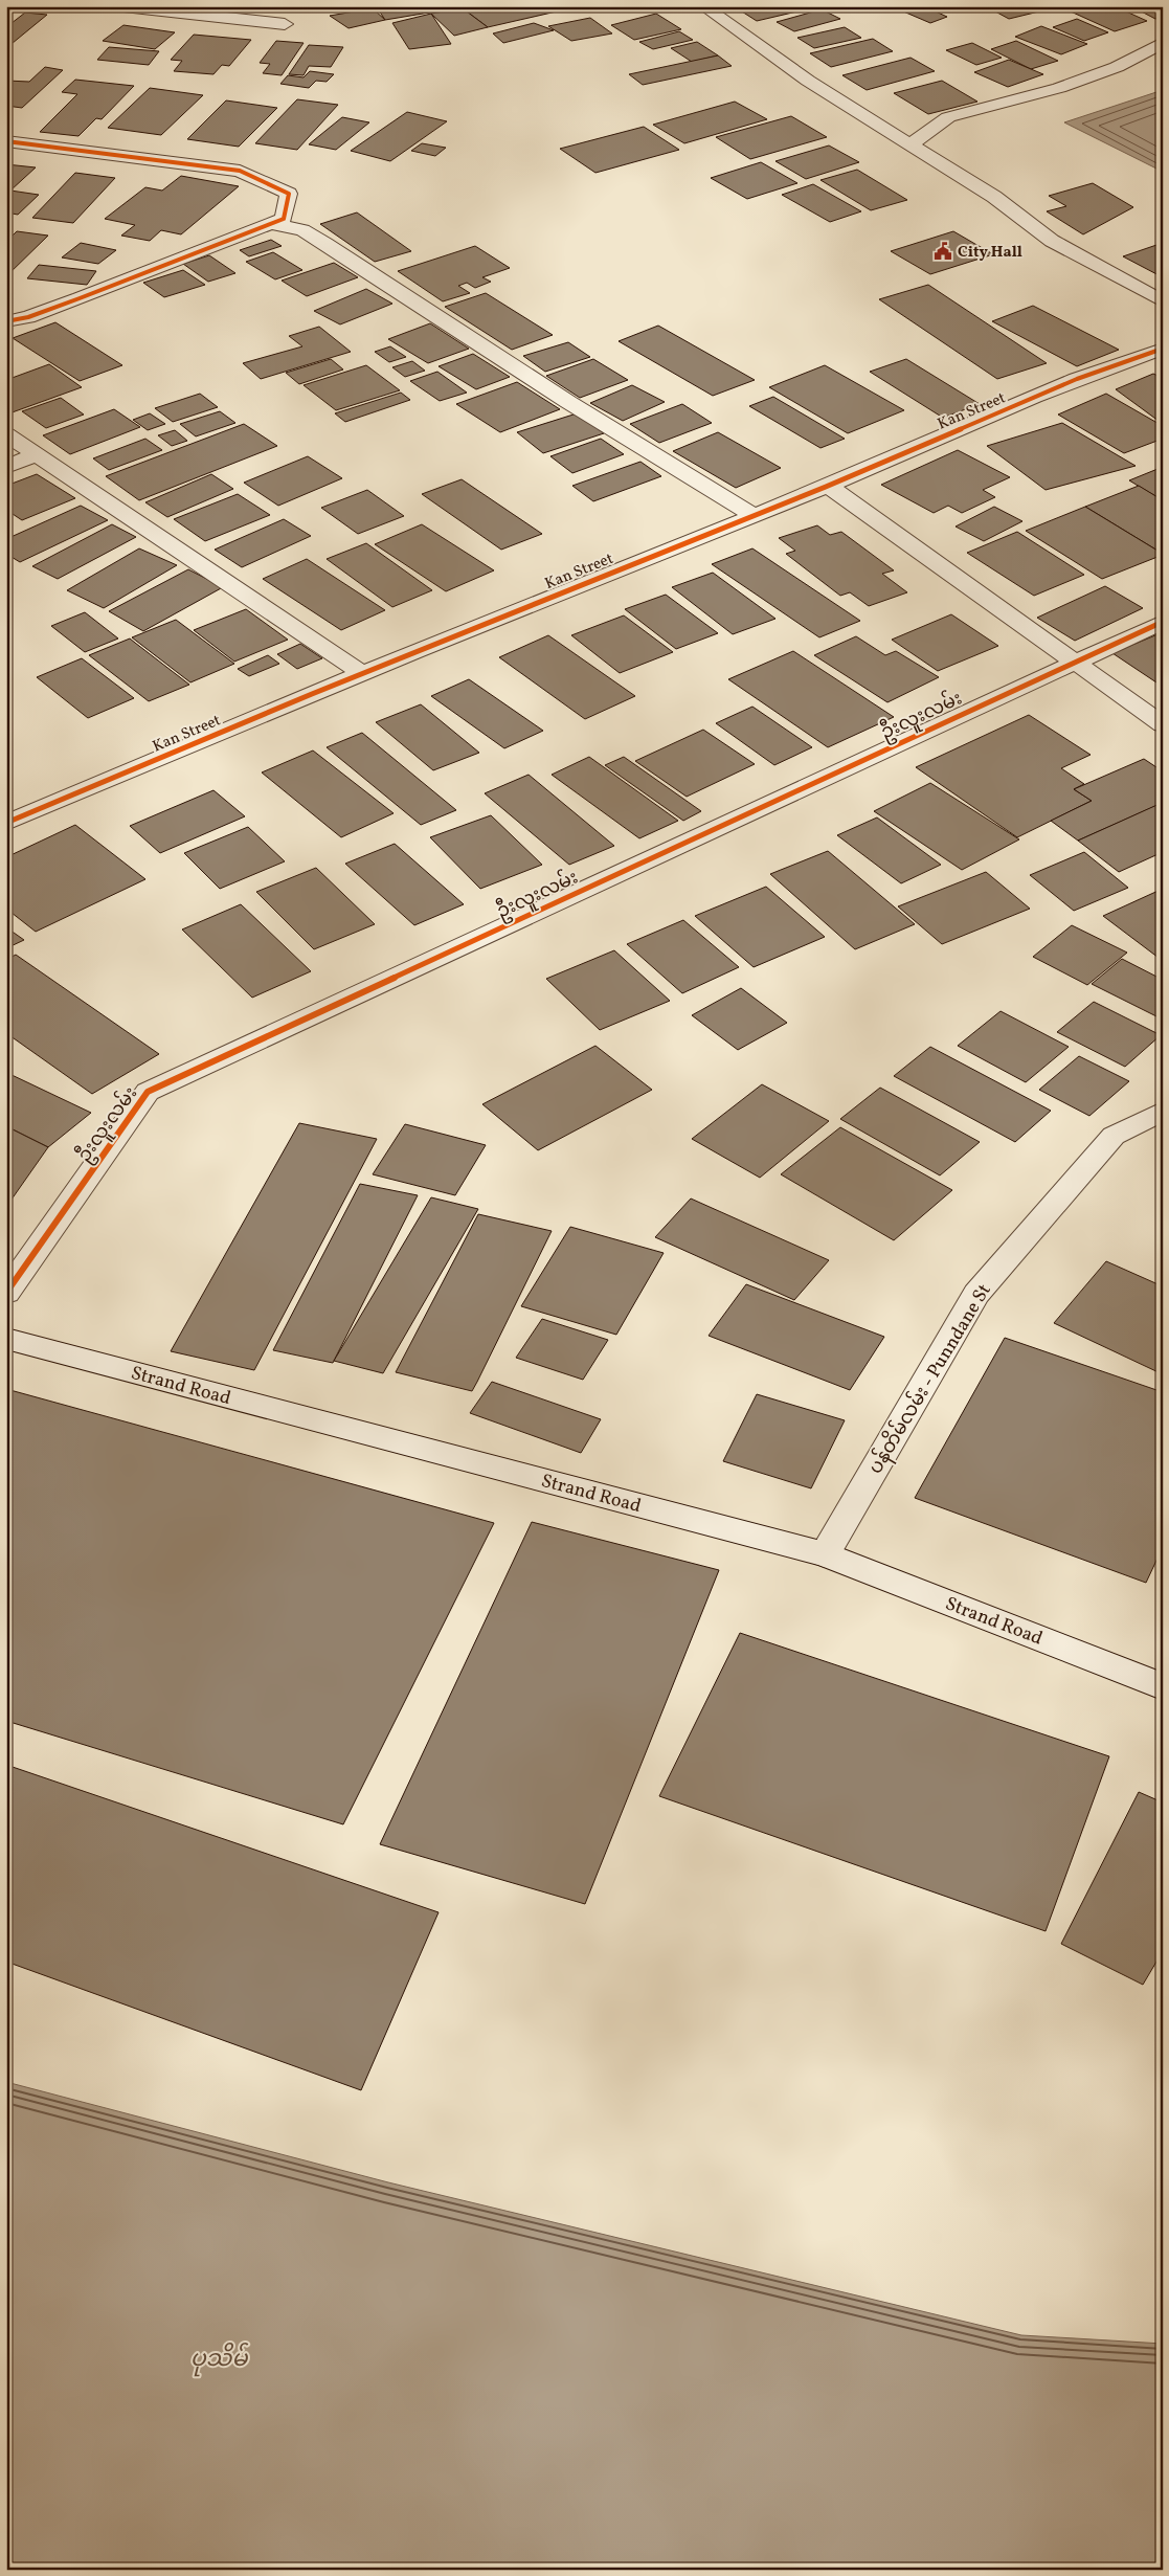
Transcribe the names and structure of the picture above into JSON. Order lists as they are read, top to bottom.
{
  "streets": {
    "street": [
      "Kan Street",
      "ဦးလူးလမ်း",
      "ပန်တိမ်လမ်း - Punndane St",
      "Strand Road"
    ]
  },
  "crossings": [
    ["ပန်တိမ်လမ်း - Punndane St", "Strand Road"]
  ],
  "water": ["ပုသိမ်"],
  "places": {
    "public building": ["City Hall"]
  }
}
